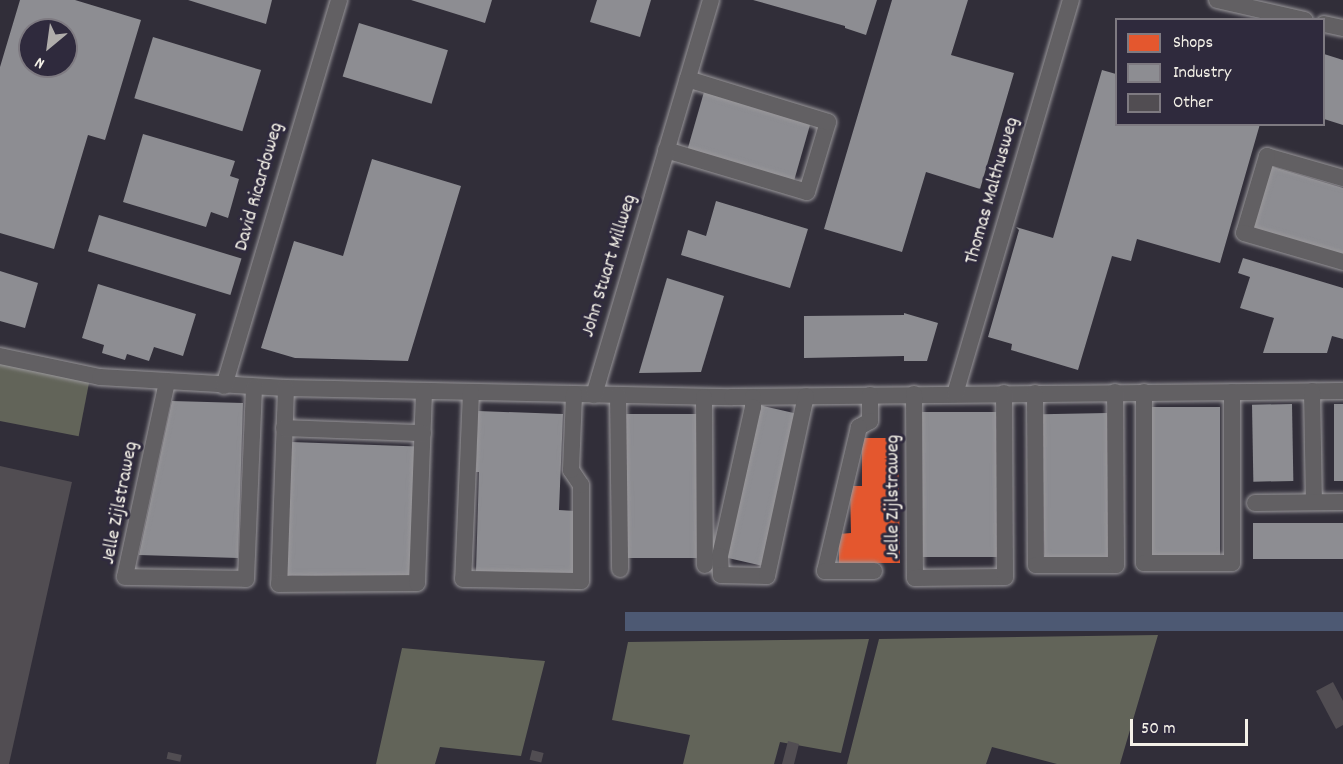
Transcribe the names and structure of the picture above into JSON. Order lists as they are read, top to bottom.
{
  "streets": {
    "street": [
      "David Ricardoweg",
      "Thomas Malthusweg",
      "John Stuart Millweg",
      "Jelle Zijlstraweg"
    ]
  },
  "legend": ["Shops", "Industry", "Other"],
  "scale_bar": "50 m",
  "north": "bottom left"
}
